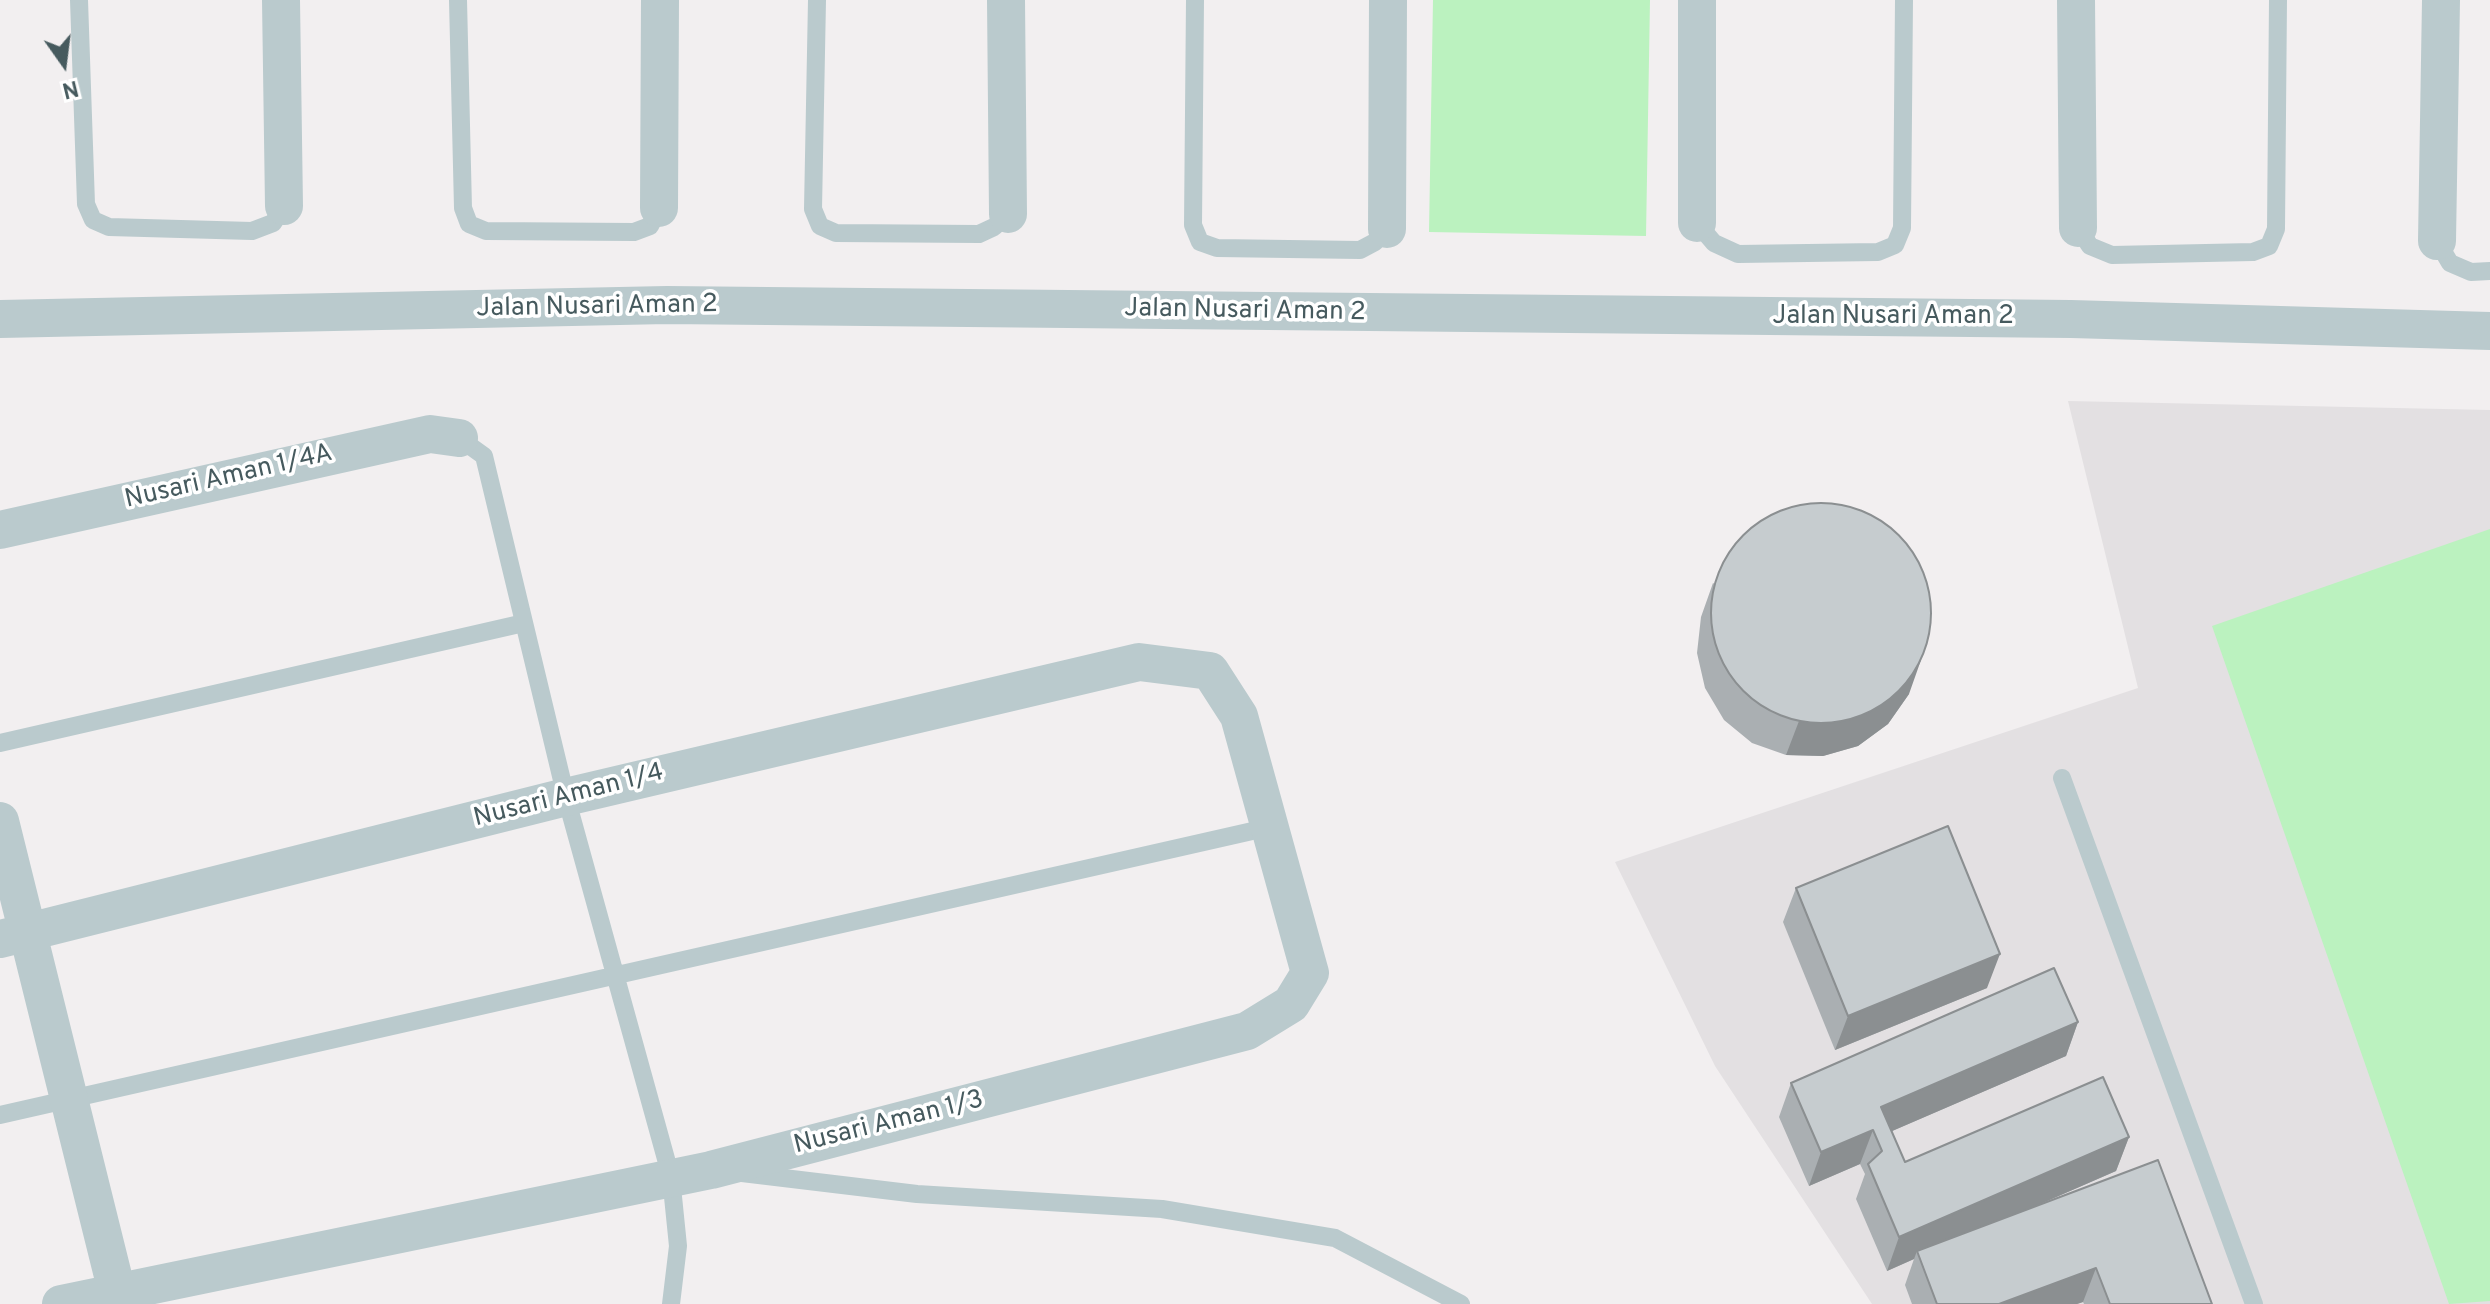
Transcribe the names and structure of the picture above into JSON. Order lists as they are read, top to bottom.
{
  "streets": {
    "street": [
      "Jalan Nusari Aman 2",
      "Nusari Aman 1/4A",
      "Nusari Aman 1/4",
      "Nusari Aman 1/3"
    ]
  },
  "crossings": [
    ["Nusari Aman 1/4", "Nusari Aman 1/3"]
  ],
  "north": "bottom"
}
